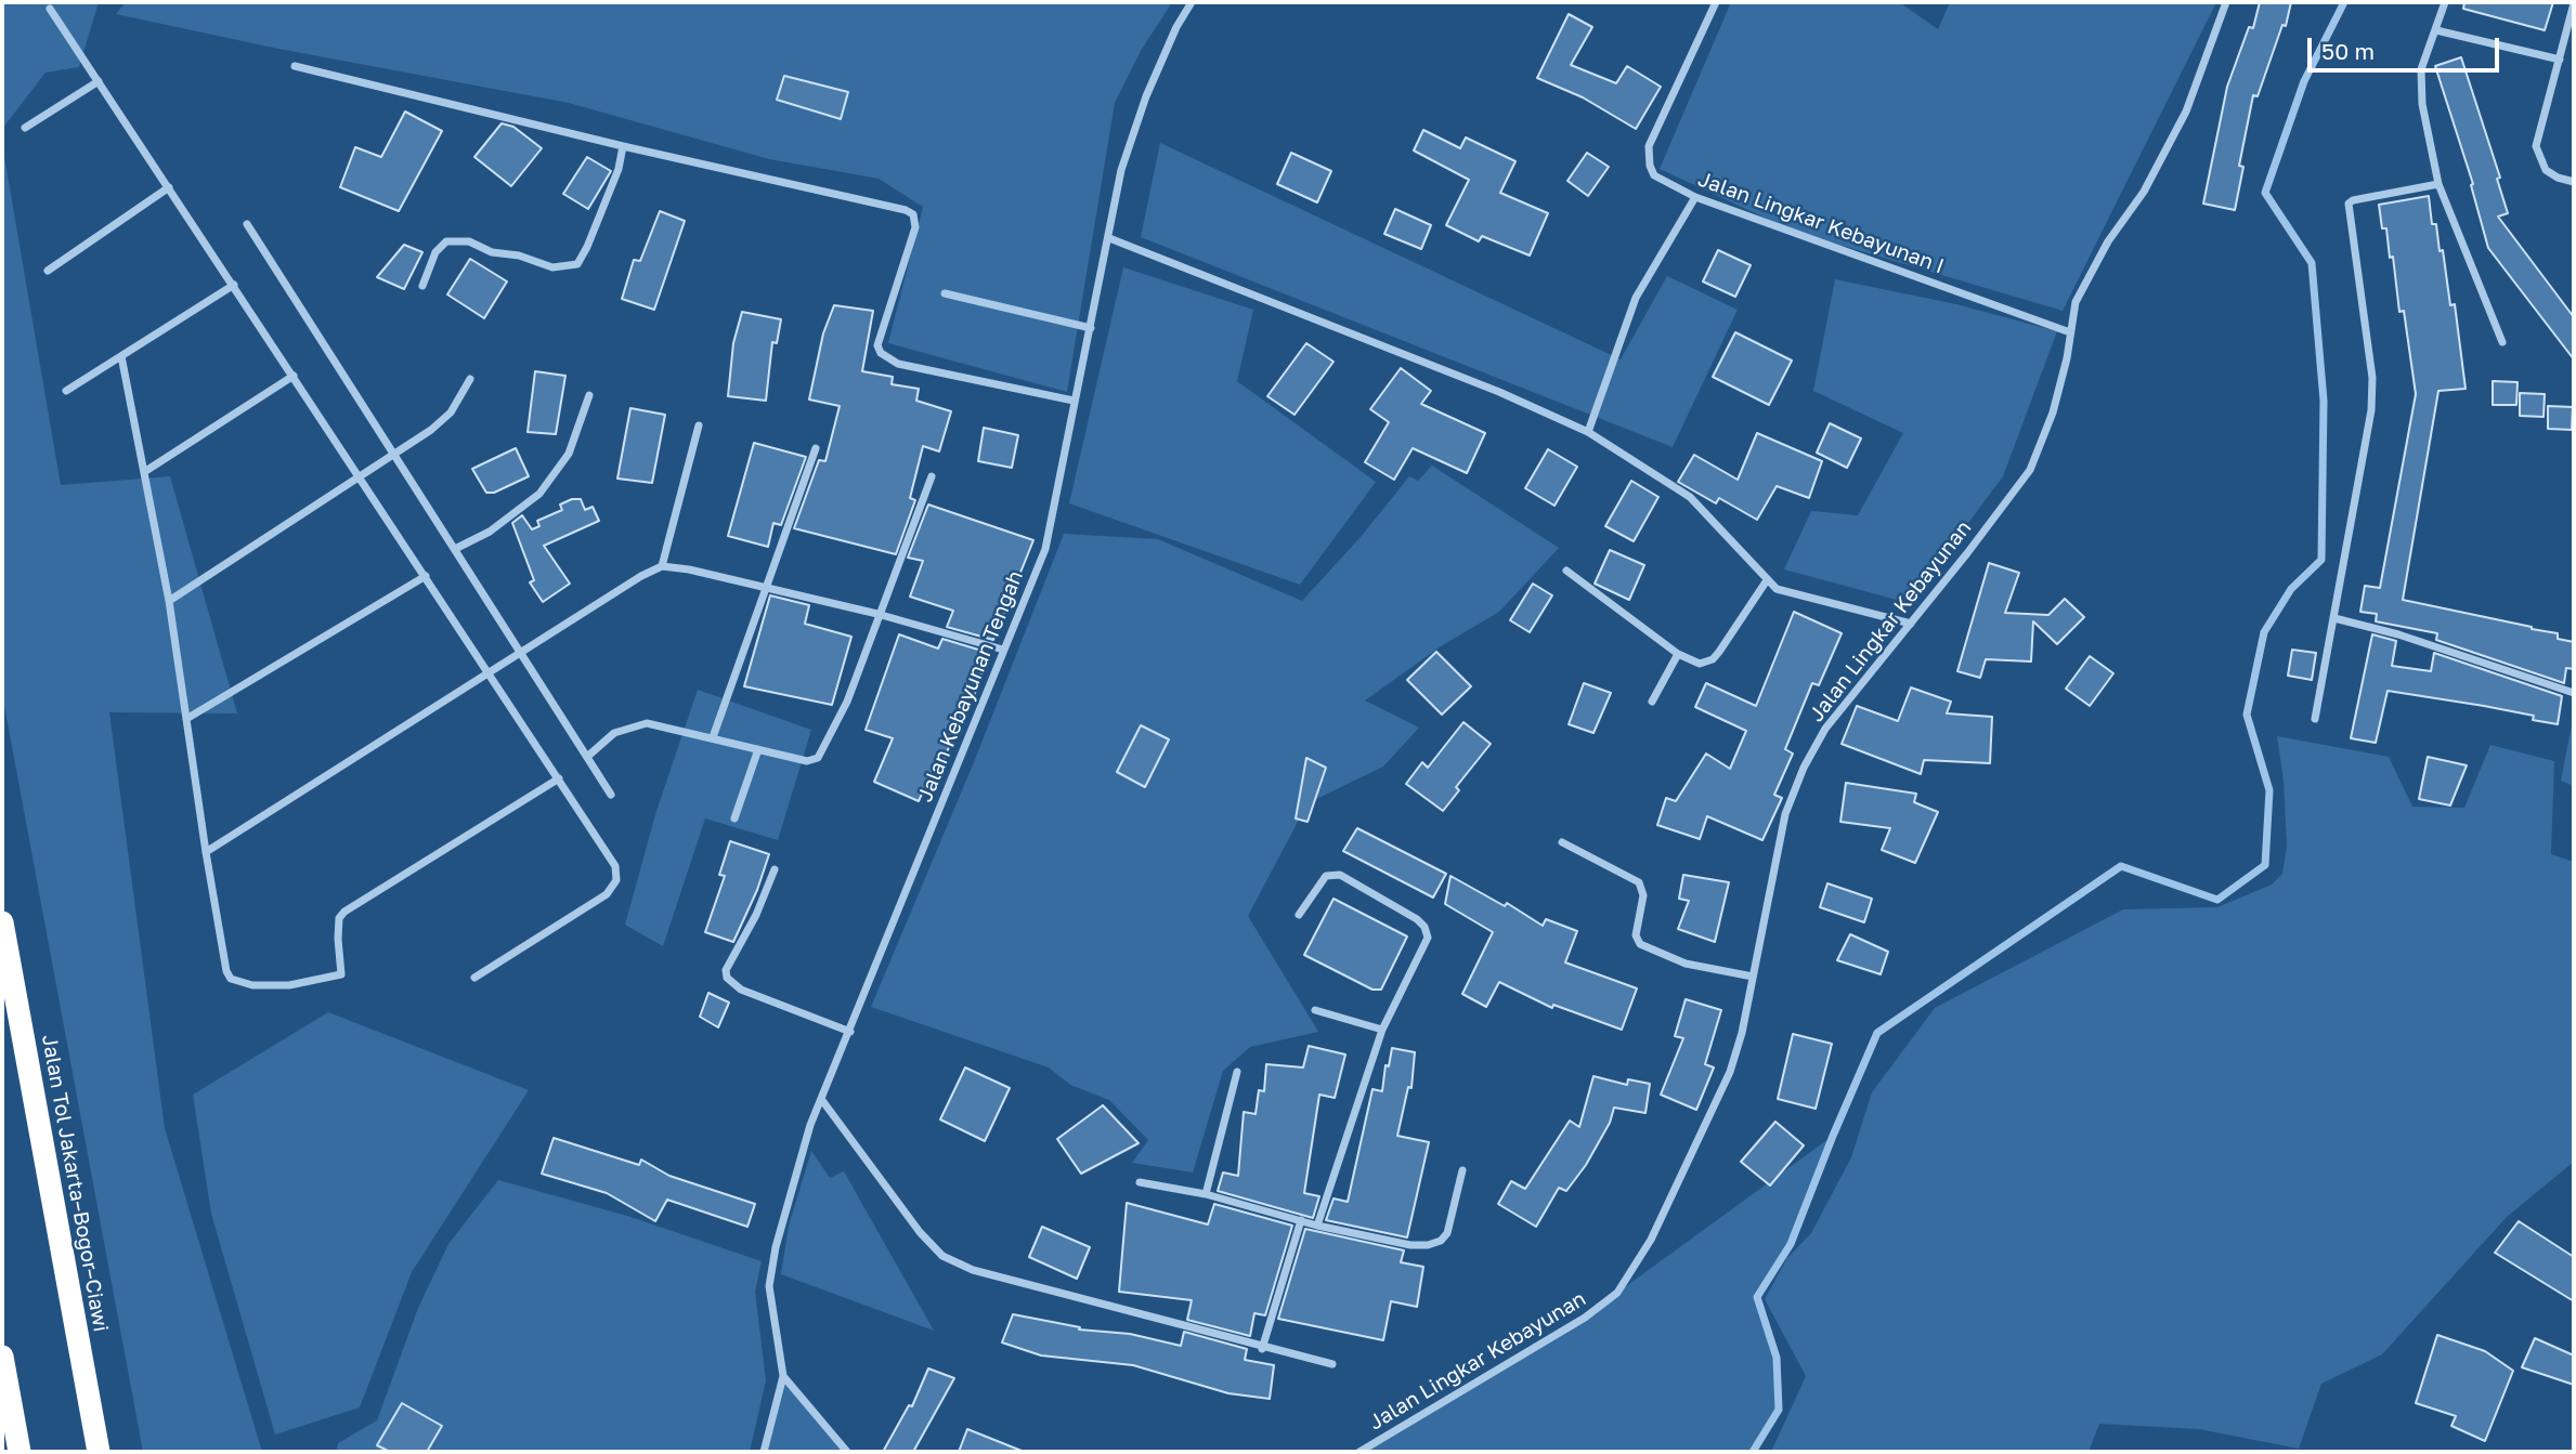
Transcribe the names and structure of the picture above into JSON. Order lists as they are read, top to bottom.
{
  "streets": {
    "highway": ["Jalan Tol Jakarta–Bogor–Ciawi"],
    "street": ["Jalan Lingkar Kebayunan I", "Jalan Lingkar Kebayunan", "Jalan Kebayunan Tengah"]
  },
  "crossings": [
    ["Jalan Lingkar Kebayunan I", "Jalan Lingkar Kebayunan"]
  ],
  "scale_bar": "50 m"
}
